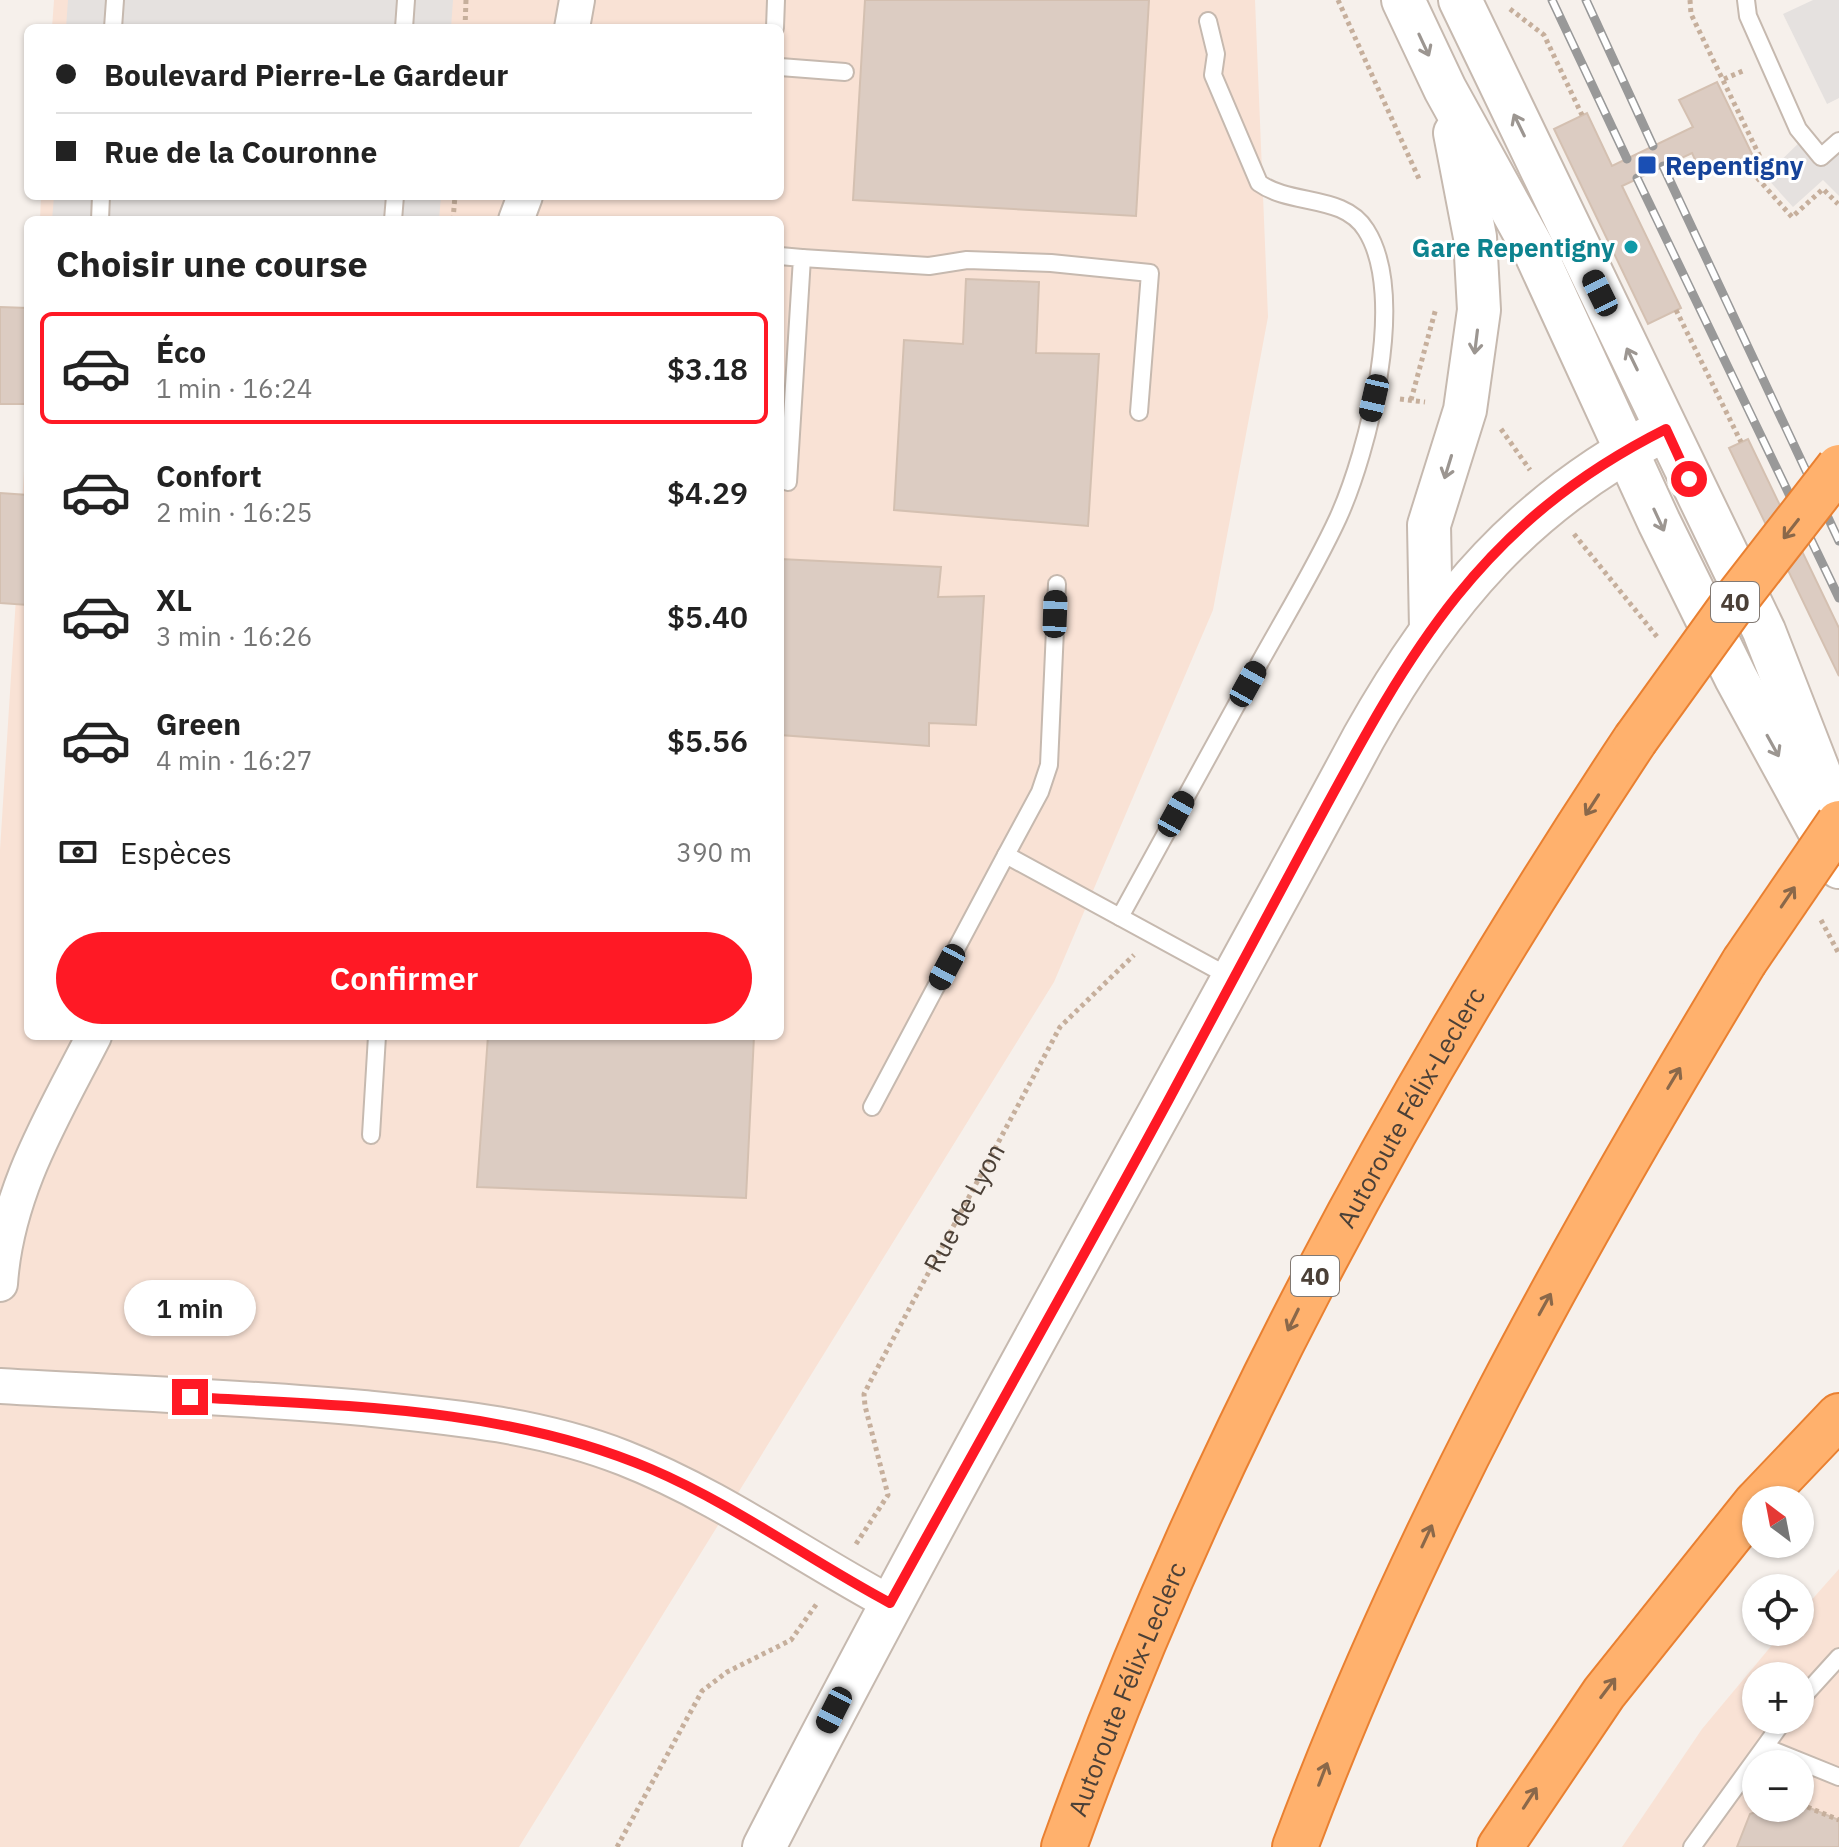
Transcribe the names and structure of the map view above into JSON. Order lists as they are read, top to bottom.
{
  "streets": {
    "highway": ["40", "Autoroute Félix-Leclerc"],
    "path": ["Rue de Lyon"]
  },
  "places": {
    "transit": ["Repentigny"],
    "other": ["Gare Repentigny"]
  },
  "north": "top left",
  "page": {
    "banner": ["Boulevard Pierre-Le Gardeur", "Rue de la Couronne"],
    "heading": "Choisir une course",
    "list": [
      {
        "name": "Éco",
        "note": "1 min · 16:24",
        "value": "$3.18"
      },
      {
        "name": "Confort",
        "note": "2 min · 16:25",
        "value": "$4.29"
      },
      {
        "name": "XL",
        "note": "3 min · 16:26",
        "value": "$5.40"
      },
      {
        "name": "Green",
        "note": "4 min · 16:27",
        "value": "$5.56"
      }
    ],
    "pay": ["Espèces", "390 m"],
    "buttons": "Confirmer",
    "bubble": "1 min",
    "map_buttons": ["+", "−"]
  }
}
